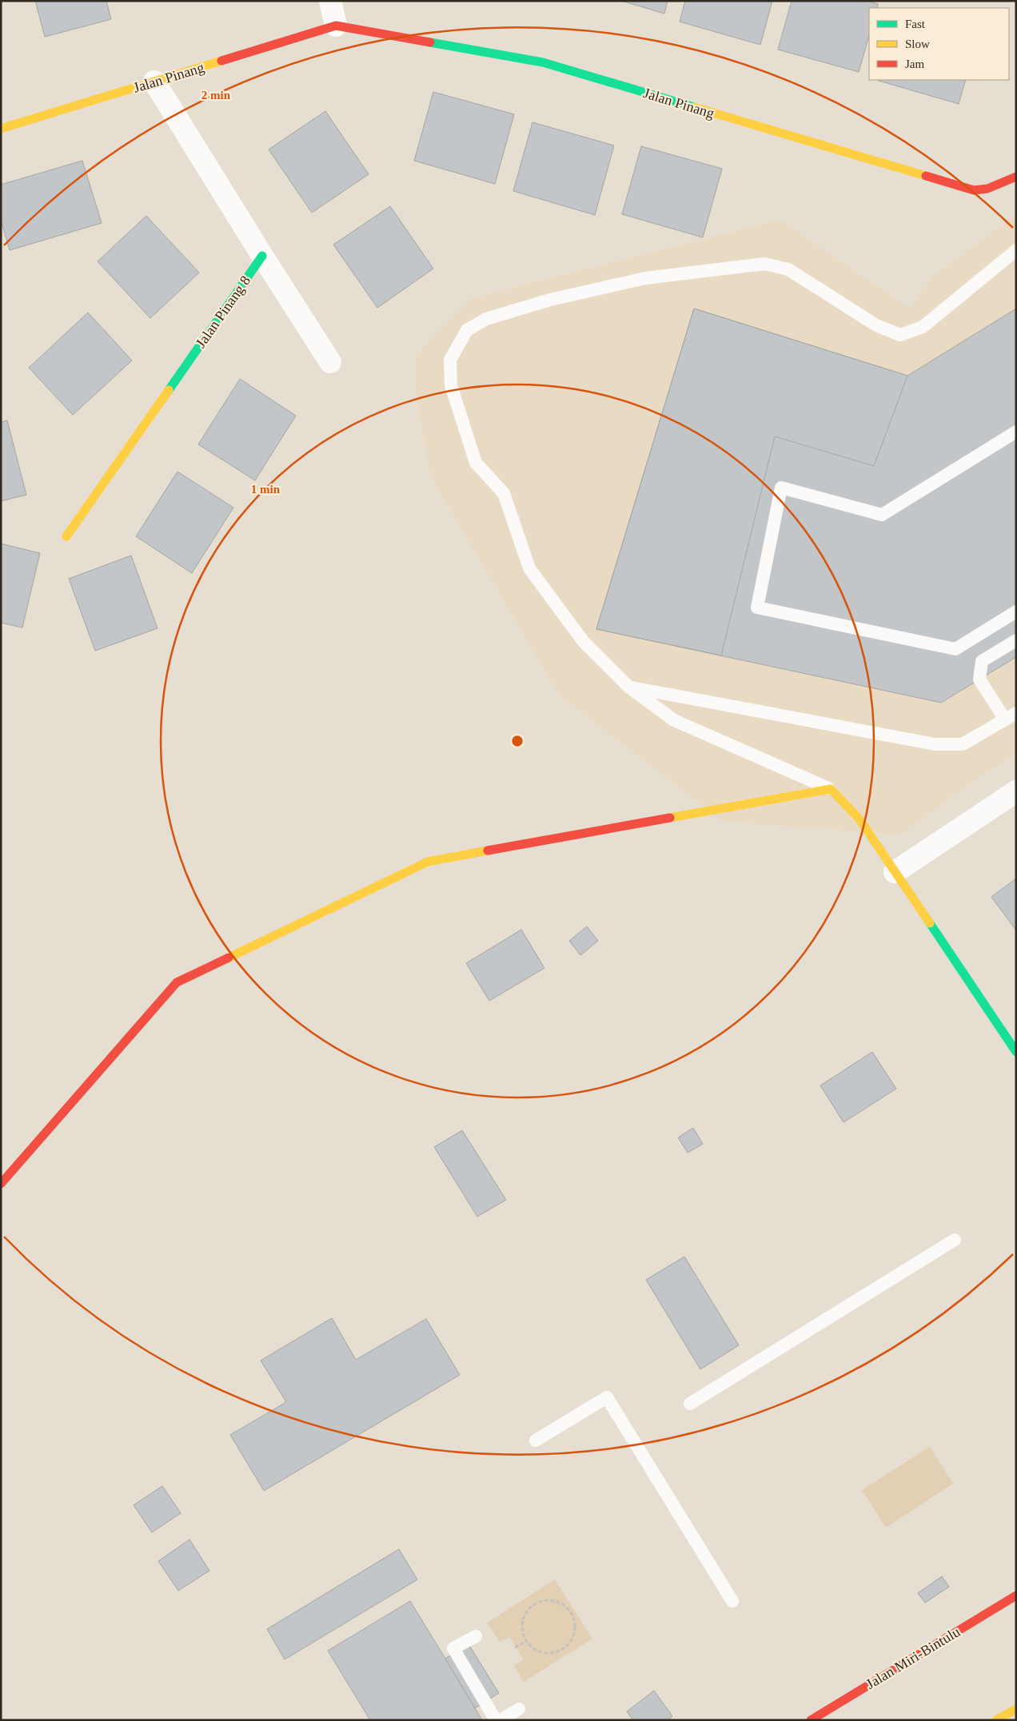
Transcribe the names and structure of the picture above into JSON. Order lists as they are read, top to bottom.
{
  "streets": {
    "main road": ["Jalan Pinang", "Jalan Pinang 8", "Jalan Miri-Bintulu"]
  },
  "legend": ["Fast", "Slow", "Jam"],
  "rings": ["2 min", "1 min"]
}
